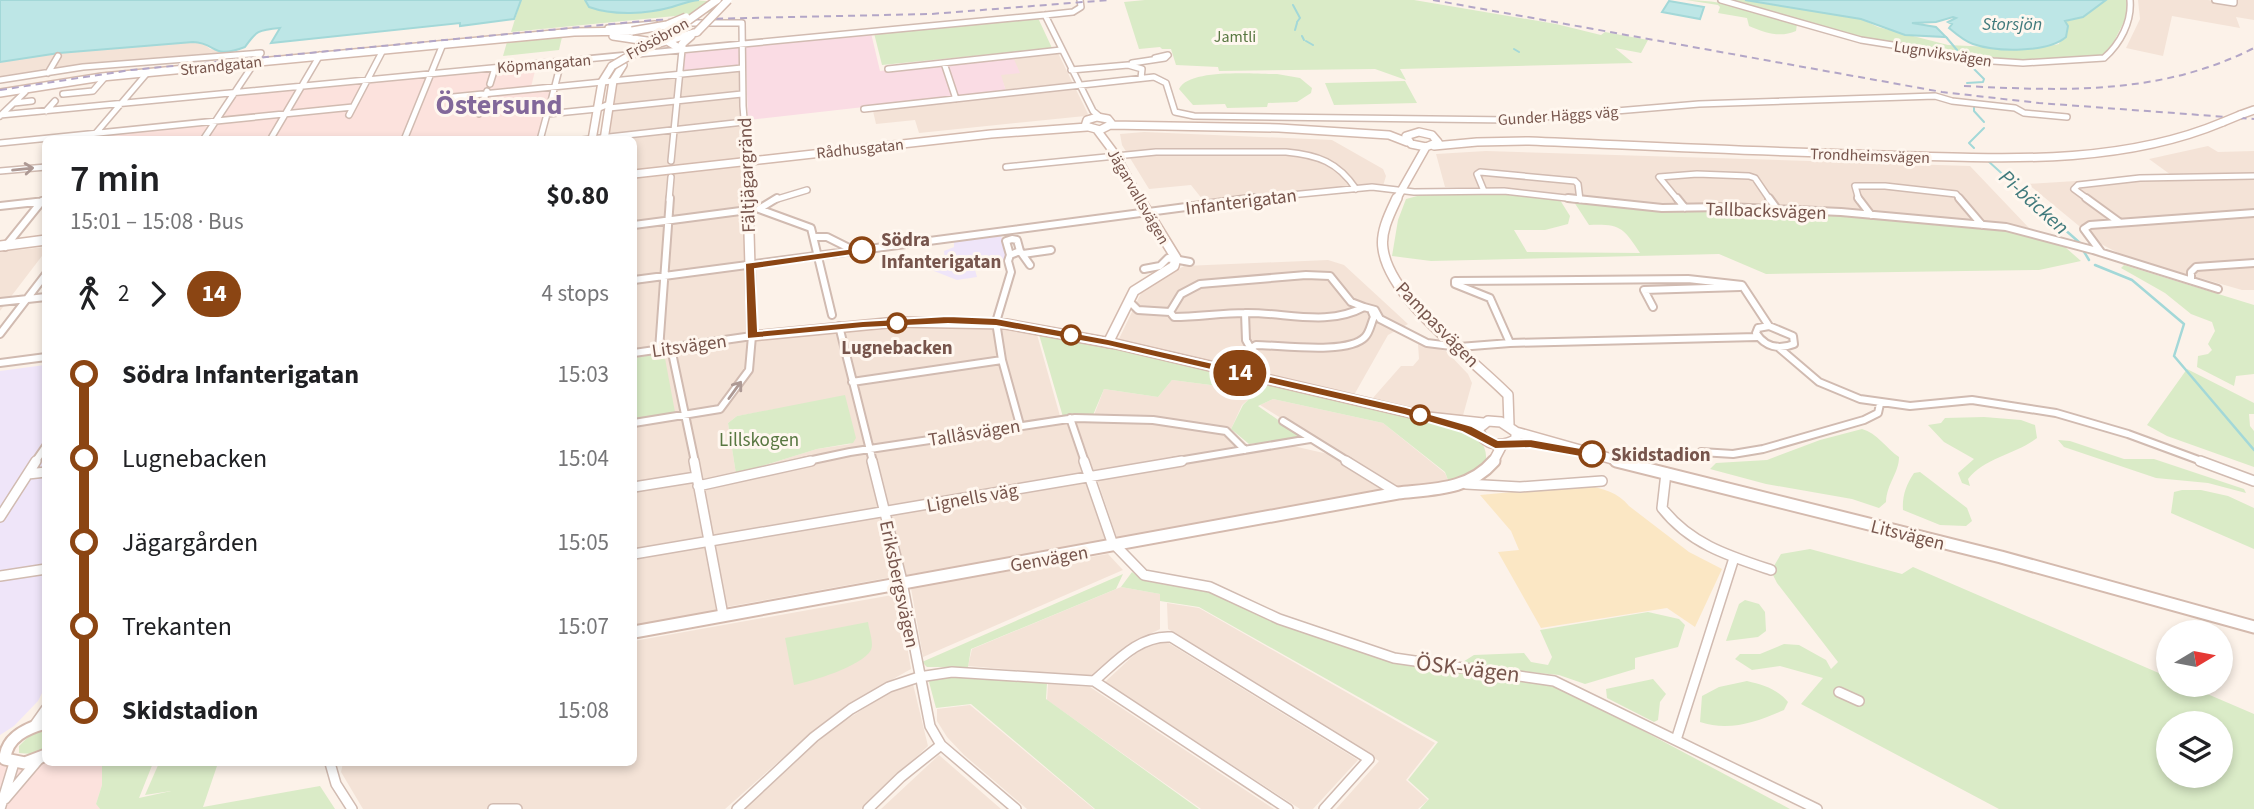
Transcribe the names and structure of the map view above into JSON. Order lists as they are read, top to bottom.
{
  "streets": {
    "main road": [
      "Frösöbron",
      "Strandgatan",
      "Rådhusgatan",
      "Trondheimsvägen",
      "Fältjägargränd",
      "Jägarvallsvägen",
      "Pampasvägen",
      "Litsvägen",
      "Genvägen"
    ],
    "street": [
      "Lugnviksvägen",
      "Köpmangatan",
      "Gunder Häggs väg",
      "Infanterigatan",
      "Tallbacksvägen",
      "Tallåsvägen",
      "Lignells väg",
      "Eriksbergsvägen",
      "ÖSK-vägen"
    ]
  },
  "crossings": [
    ["Frösöbron", "Köpmangatan"],
    ["Köpmangatan", "Fältjägargränd"],
    ["Strandgatan", "Fältjägargränd"],
    ["Rådhusgatan", "Fältjägargränd"],
    ["Trondheimsvägen", "Pampasvägen"],
    ["Fältjägargränd", "Infanterigatan"],
    ["Fältjägargränd", "Litsvägen"],
    ["Jägarvallsvägen", "Infanterigatan"],
    ["Jägarvallsvägen", "Litsvägen"],
    ["Infanterigatan", "Tallbacksvägen"],
    ["Infanterigatan", "Pampasvägen"],
    ["Tallbacksvägen", "Pampasvägen"],
    ["Pampasvägen", "Litsvägen"],
    ["Pampasvägen", "Genvägen"],
    ["Litsvägen", "Genvägen"],
    ["Litsvägen", "Eriksbergsvägen"],
    ["Tallåsvägen", "Lignells väg"],
    ["Tallåsvägen", "Eriksbergsvägen"],
    ["Lignells väg", "Eriksbergsvägen"],
    ["Genvägen", "Eriksbergsvägen"],
    ["Genvägen", "ÖSK-vägen"]
  ],
  "districts": ["Östersund"],
  "water": ["Storsjön", "Pi-bäcken"],
  "parks": ["Jamtli", "Lillskogen"],
  "places": ["Södra Infanterigatan", "Lugnebacken", "Skidstadion"],
  "lines": ["bus line 14"],
  "north": "right",
  "page": {
    "on_map": "14",
    "heading": ["7 min", "15:01 – 15:08 · Bus", "$0.80"],
    "legs": ["2", "14", "4 stops"],
    "list": [
      {
        "name": "Södra Infanterigatan",
        "value": "15:03"
      },
      {
        "name": "Lugnebacken",
        "value": "15:04"
      },
      {
        "name": "Jägargården",
        "value": "15:05"
      },
      {
        "name": "Trekanten",
        "value": "15:07"
      },
      {
        "name": "Skidstadion",
        "value": "15:08"
      }
    ]
  }
}
